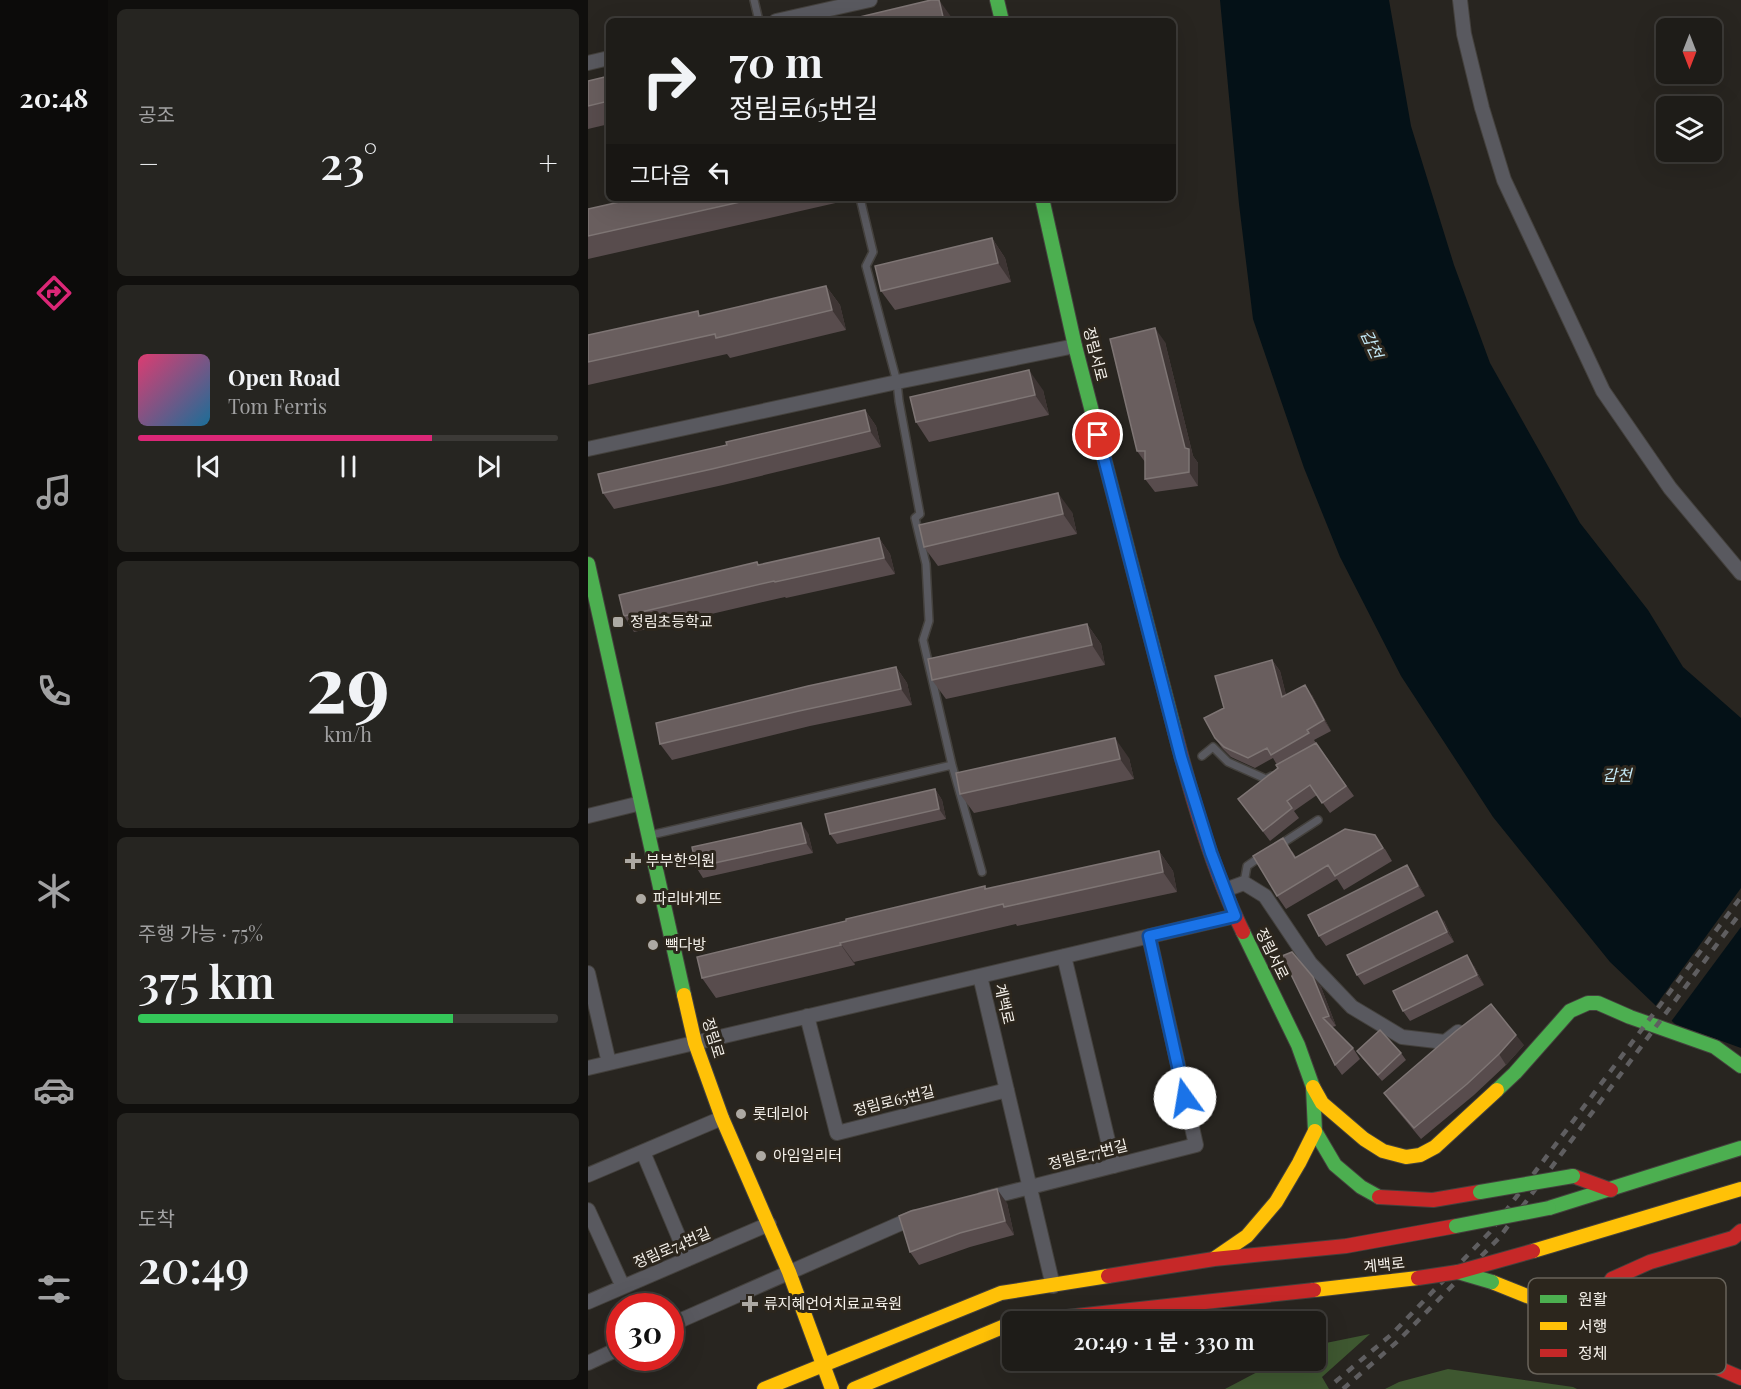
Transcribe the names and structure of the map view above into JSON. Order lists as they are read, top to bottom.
{
  "streets": {
    "main road": ["정림서로", "계백로", "정림로"],
    "street": ["정림로65번길", "정림로77번길", "정림로74번길"]
  },
  "crossings": [
    ["계백로", "정림로"],
    ["계백로", "정림로65번길"],
    ["계백로", "정림로77번길"],
    ["정림로", "정림로74번길"]
  ],
  "water": ["갑천"],
  "places": {
    "transit": ["정림초등학교"],
    "health": ["부부한의원", "류지혜언어치료교육원"],
    "other": [
      "파리바게뜨",
      "빽다방",
      "롯데리아",
      "아임일리터"
    ]
  },
  "legend": ["원활", "서행", "정체"],
  "north": "bottom",
  "page": {
    "tabs": "20:48",
    "tile": [
      "공조",
      ["29", "km/h"],
      ["주행 가능 · 75%", "375 km"],
      ["도착", "20:49"]
    ],
    "turn": ["70 m", "정림로65번길"],
    "heat": ["−", "23°", "+"],
    "then": "그다음",
    "song": ["Open Road", "Tom Ferris"],
    "limit": "30",
    "trip": "20:49 · 1 분 · 330 m"
  }
}
